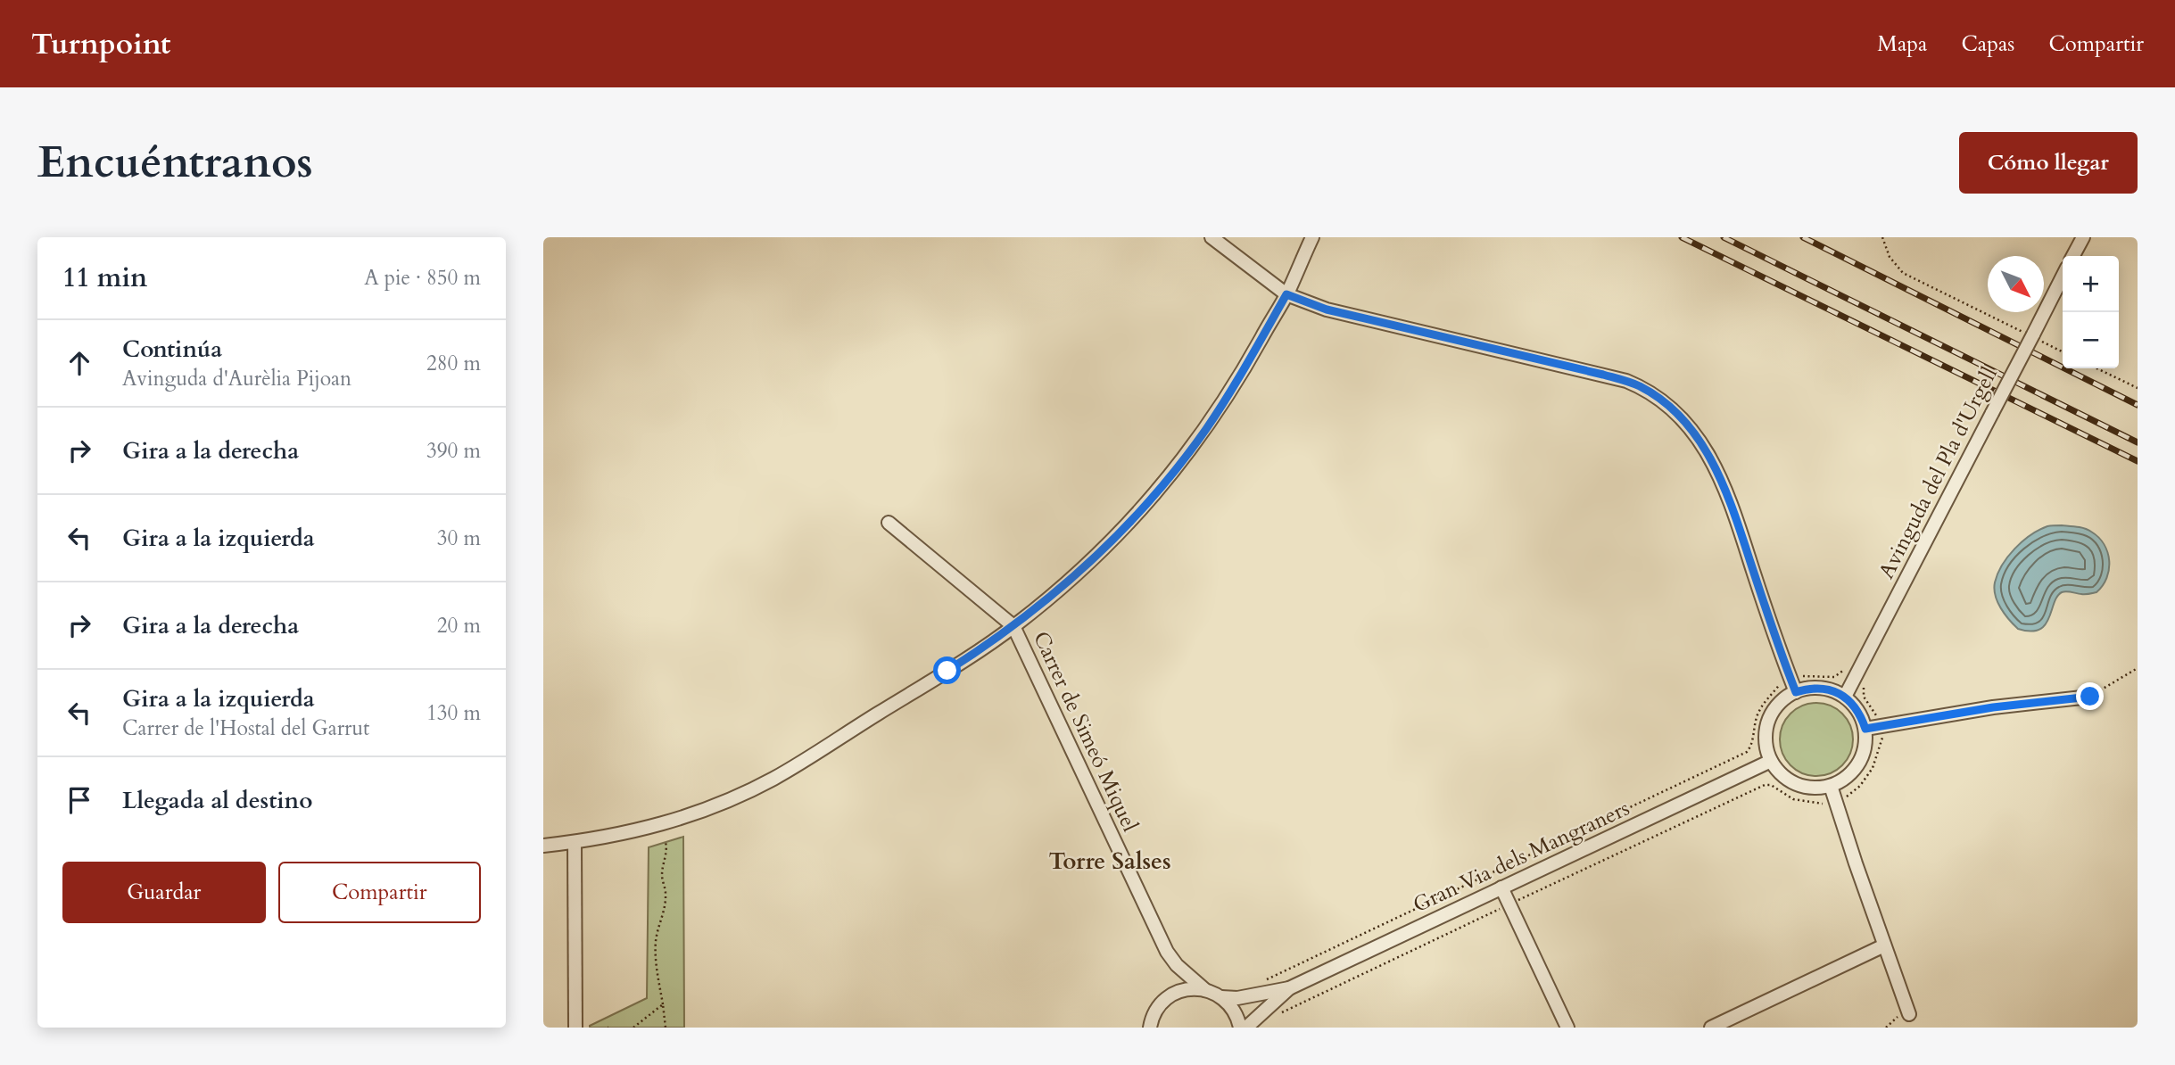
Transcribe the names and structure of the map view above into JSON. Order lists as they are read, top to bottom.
{
  "streets": {
    "street": ["Avinguda del Pla d'Urgell", "Carrer de Simeó Miquel", "Gran Via dels Mangraners"]
  },
  "crossings": [
    ["Avinguda del Pla d'Urgell", "Gran Via dels Mangraners"],
    ["Carrer de Simeó Miquel", "Gran Via dels Mangraners"]
  ],
  "districts": ["Torre Salses"],
  "north": "bottom right",
  "page": {
    "header": "Turnpoint",
    "nav": ["Mapa", "Capas", "Compartir"],
    "buttons": [
      "Cómo llegar",
      ["Guardar", "Compartir"]
    ],
    "title": "Encuéntranos",
    "heading": ["11 min", "A pie · 850 m"],
    "map_buttons": ["+", "−"],
    "list": [
      ["Continúa", "Avinguda d'Aurèlia Pijoan", "280 m"],
      ["Gira a la derecha", "390 m"],
      ["Gira a la izquierda", "30 m"],
      ["Gira a la derecha", "20 m"],
      ["Gira a la izquierda", "Carrer de l'Hostal del Garrut", "130 m"],
      "Llegada al destino"
    ]
  }
}
